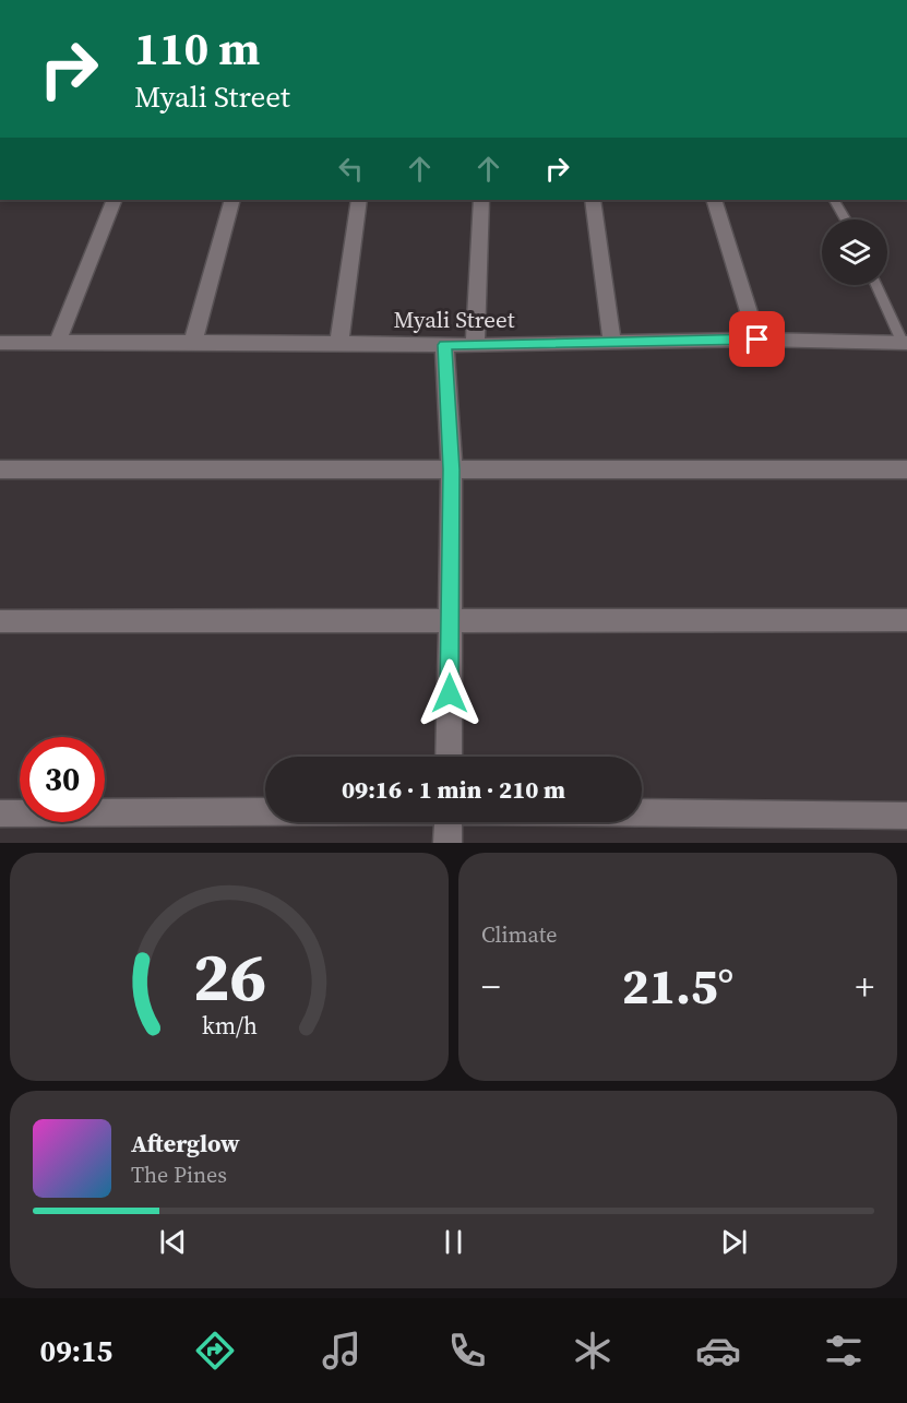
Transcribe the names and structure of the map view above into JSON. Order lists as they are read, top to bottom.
{
  "streets": {
    "street": ["Myali Street"]
  },
  "page": {
    "turn": ["110 m", "Myali Street"],
    "limit": "30",
    "trip": "09:16 · 1 min · 210 m",
    "tile": "Climate",
    "heat": ["−", "21.5°", "+"],
    "song": ["Afterglow", "The Pines"],
    "tabs": "09:15",
    "gauge": ["26", "km/h"]
  }
}
